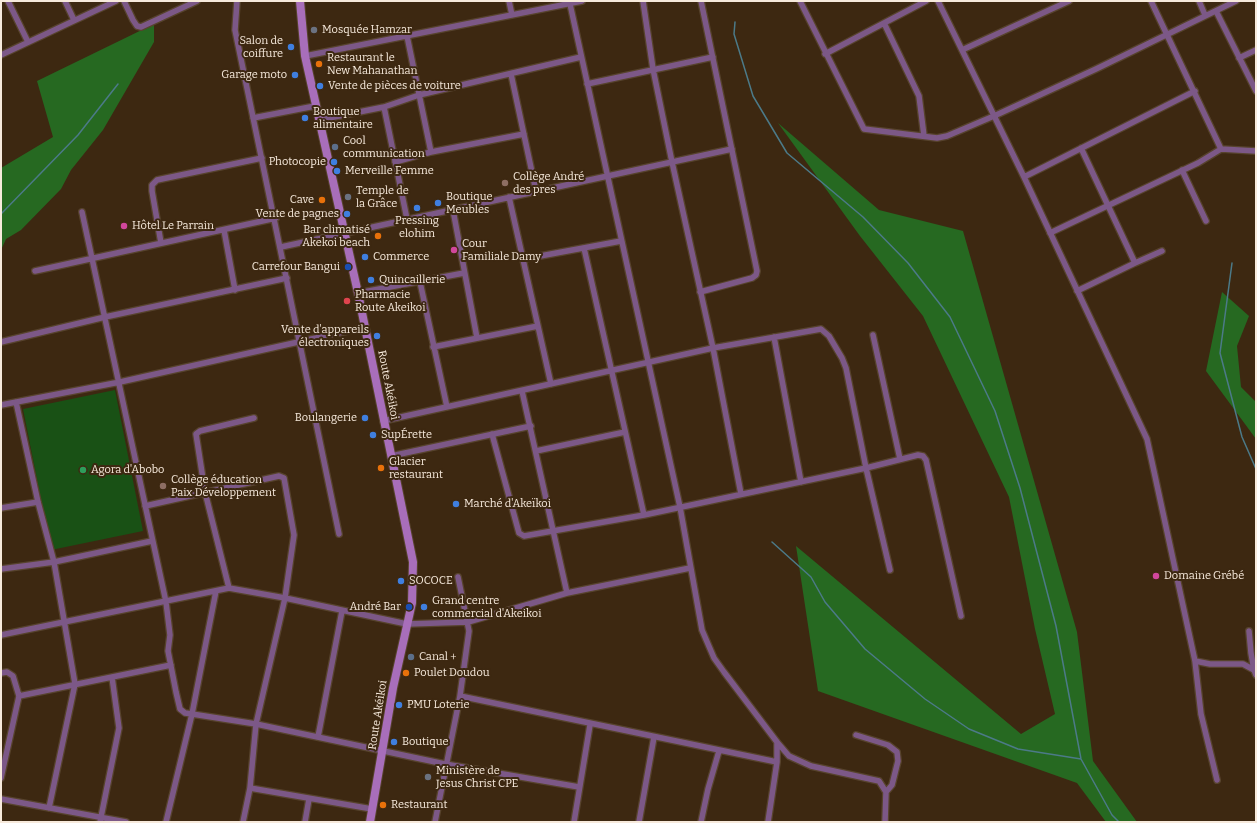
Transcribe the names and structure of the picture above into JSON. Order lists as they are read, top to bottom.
{
  "streets": {
    "street": ["Route Akéikoi"]
  },
  "places": [
    "Mosquée Hamzar",
    "Salon de coiffure",
    "Restaurant le New Mahanathan",
    "Garage moto",
    "Vente de pièces de voiture",
    "Boutique alimentaire",
    "Cool communication",
    "Photocopie",
    "Merveille Femme",
    "Collège André des pres",
    "Temple de la Grâce",
    "Cave",
    "Boutique Meubles",
    "Pressing elohim",
    "Vente de pagnes",
    "Hôtel Le Parrain",
    "Bar climatisé Akekoi beach",
    "Cour Familiale Damy",
    "Commerce",
    "Carrefour Bangui",
    "Quincaillerie",
    "Pharmacie Route Akeikoi",
    "Vente d'appareils électroniques",
    "Boulangerie",
    "SupÉrette",
    "Glacier restaurant",
    "Agora d'Abobo",
    "Collège éducation Paix Développement",
    "Marché d'Akeïkoi",
    "Domaine Grébé",
    "SOCOCE",
    "André Bar",
    "Grand centre commercial d'Akeikoi",
    "Canal +",
    "Poulet Doudou",
    "PMU Loterie",
    "Boutique",
    "Ministère de Jesus Christ CPE",
    "Restaurant"
  ]
}
